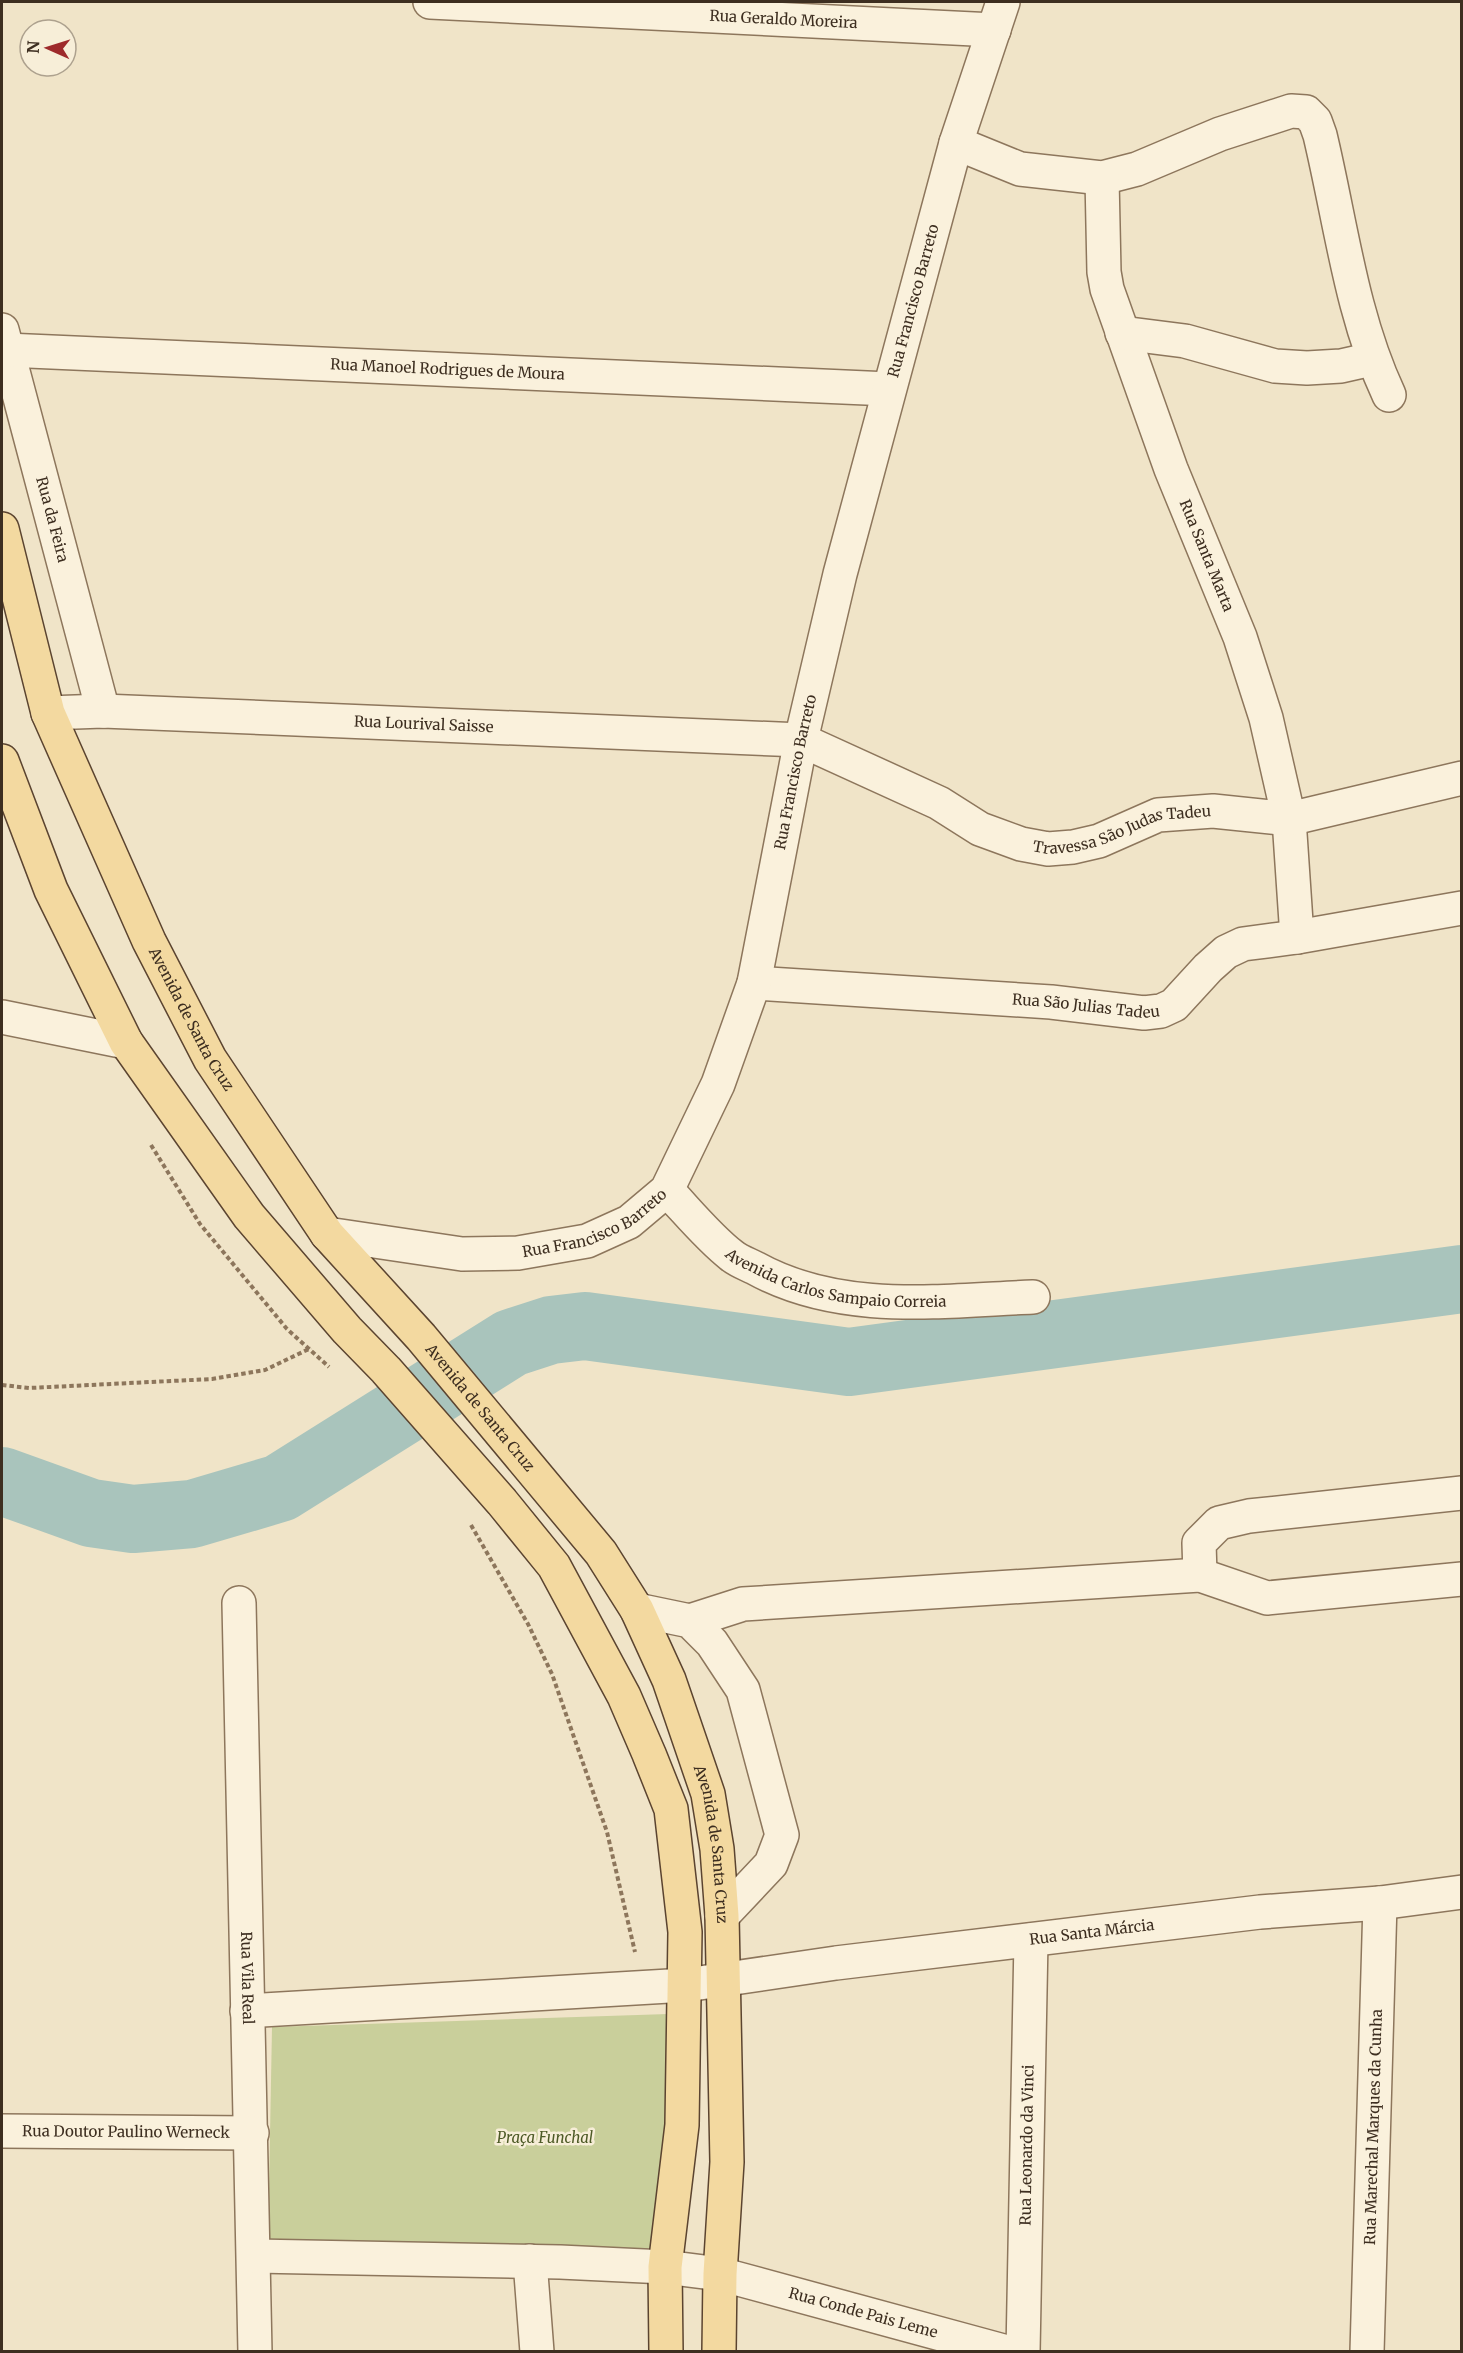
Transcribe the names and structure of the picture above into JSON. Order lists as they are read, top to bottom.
{
  "streets": {
    "main road": ["Avenida de Santa Cruz"],
    "street": [
      "Rua Geraldo Moreira",
      "Rua Francisco Barreto",
      "Rua Manoel Rodrigues de Moura",
      "Rua da Feira",
      "Rua Santa Marta",
      "Rua Lourival Saisse",
      "Travessa São Judas Tadeu",
      "Rua São Julias Tadeu",
      "Avenida Carlos Sampaio Correia",
      "Rua Santa Márcia",
      "Rua Vila Real",
      "Rua Marechal Marques da Cunha",
      "Rua Doutor Paulino Werneck",
      "Rua Leonardo da Vinci",
      "Rua Conde Pais Leme"
    ]
  },
  "crossings": [
    ["Rua Geraldo Moreira", "Rua Francisco Barreto"],
    ["Rua Francisco Barreto", "Rua Manoel Rodrigues de Moura"],
    ["Rua Francisco Barreto", "Rua Lourival Saisse"],
    ["Rua Francisco Barreto", "Travessa São Judas Tadeu"],
    ["Rua Francisco Barreto", "Rua São Julias Tadeu"],
    ["Rua Francisco Barreto", "Avenida de Santa Cruz"],
    ["Rua Francisco Barreto", "Avenida Carlos Sampaio Correia"],
    ["Rua Manoel Rodrigues de Moura", "Rua da Feira"],
    ["Rua da Feira", "Rua Lourival Saisse"],
    ["Rua Santa Marta", "Travessa São Judas Tadeu"],
    ["Rua Santa Marta", "Rua São Julias Tadeu"],
    ["Rua Lourival Saisse", "Travessa São Judas Tadeu"],
    ["Rua Lourival Saisse", "Avenida de Santa Cruz"],
    ["Avenida de Santa Cruz", "Rua Santa Márcia"],
    ["Avenida de Santa Cruz", "Rua Conde Pais Leme"],
    ["Rua Santa Márcia", "Rua Marechal Marques da Cunha"],
    ["Rua Santa Márcia", "Rua Leonardo da Vinci"],
    ["Rua Vila Real", "Rua Doutor Paulino Werneck"]
  ],
  "parks": ["Praça Funchal"],
  "north": "left"
}
